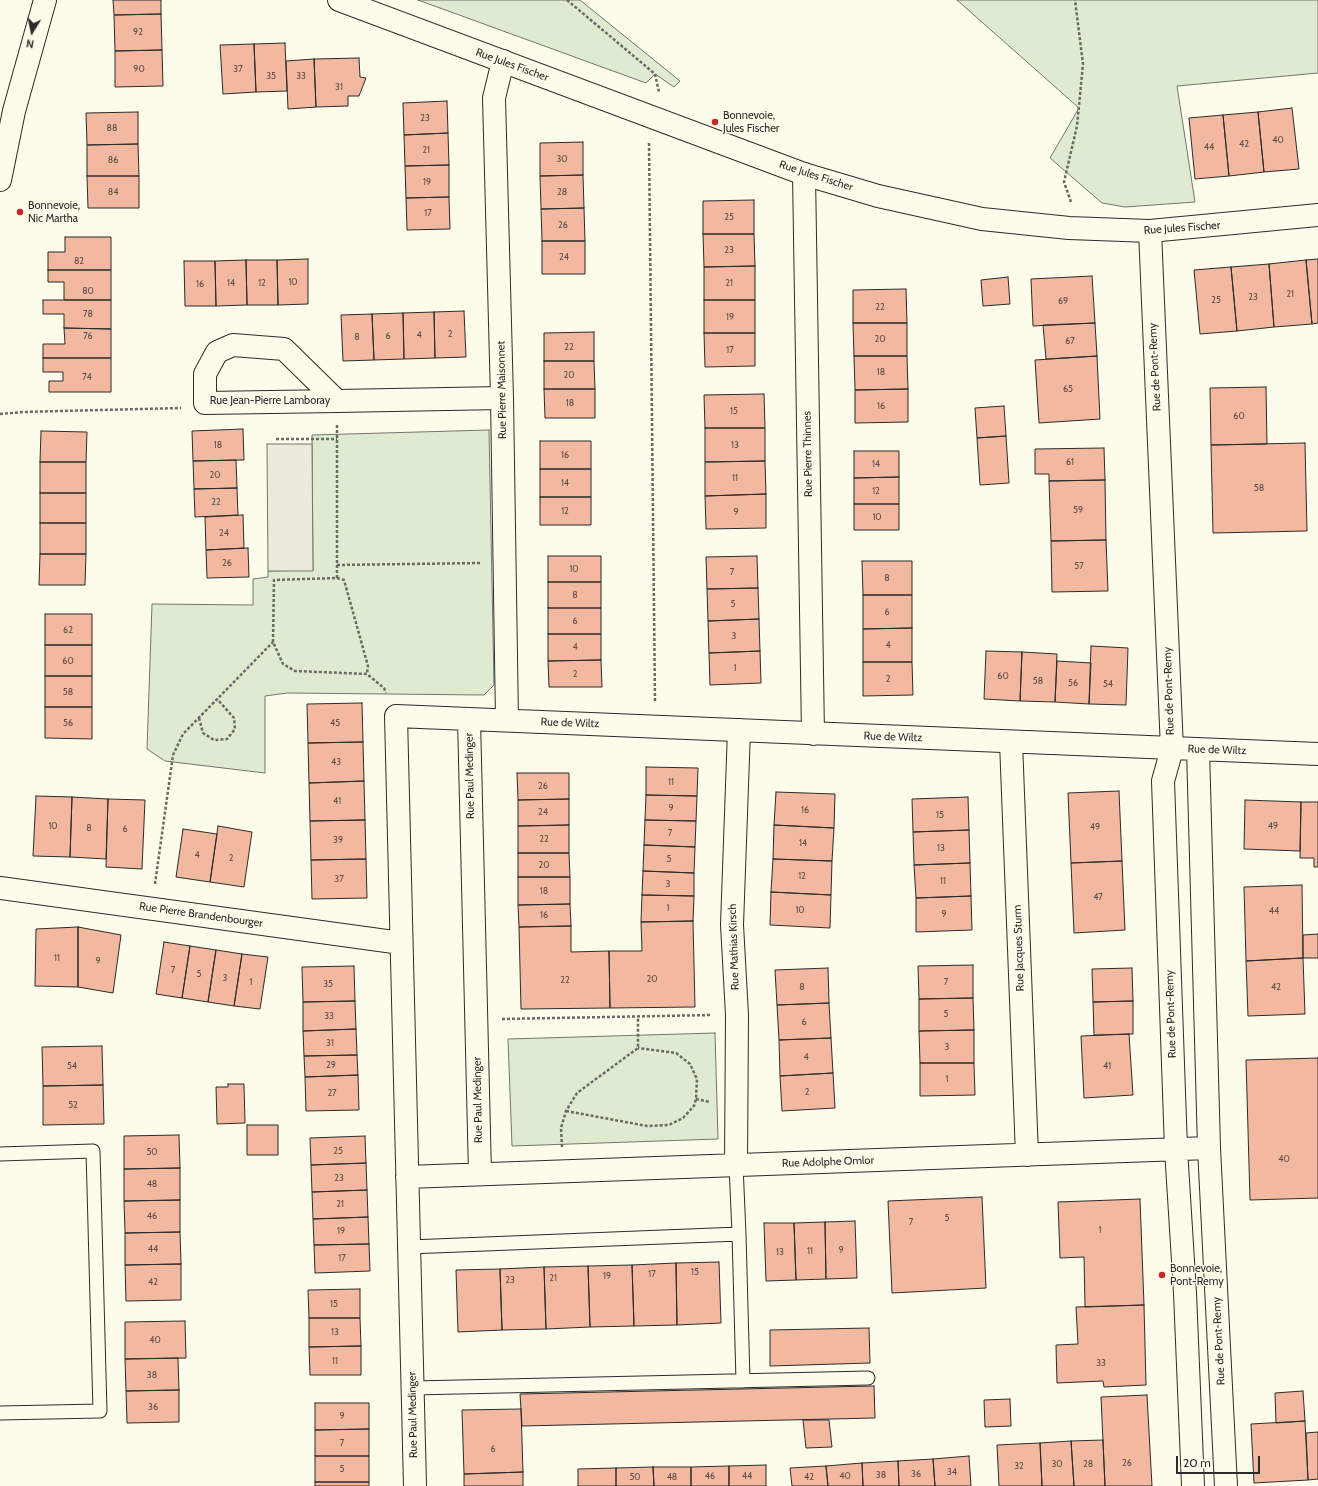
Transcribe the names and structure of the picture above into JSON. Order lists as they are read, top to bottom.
{
  "streets": {
    "street": [
      "Rue Jules Fischer",
      "Rue de Pont-Remy",
      "Rue Pierre Maisonnet",
      "Rue Jean-Pierre Lamboray",
      "Rue Pierre Thinnes",
      "Rue de Wiltz",
      "Rue Paul Medinger",
      "Rue Pierre Brandenbourger",
      "Rue Mathias Kirsch",
      "Rue Jacques Sturm",
      "Rue Adolphe Omlor"
    ]
  },
  "crossings": [
    ["Rue Jules Fischer", "Rue de Pont-Remy"],
    ["Rue Jules Fischer", "Rue Pierre Maisonnet"],
    ["Rue Jules Fischer", "Rue Pierre Thinnes"],
    ["Rue de Pont-Remy", "Rue de Wiltz"],
    ["Rue de Pont-Remy", "Rue Adolphe Omlor"],
    ["Rue Pierre Maisonnet", "Rue Jean-Pierre Lamboray"],
    ["Rue Pierre Maisonnet", "Rue de Wiltz"],
    ["Rue Pierre Thinnes", "Rue de Wiltz"],
    ["Rue de Wiltz", "Rue Paul Medinger"],
    ["Rue de Wiltz", "Rue Mathias Kirsch"],
    ["Rue de Wiltz", "Rue Jacques Sturm"],
    ["Rue Paul Medinger", "Rue Pierre Brandenbourger"],
    ["Rue Paul Medinger", "Rue Adolphe Omlor"],
    ["Rue Mathias Kirsch", "Rue Adolphe Omlor"],
    ["Rue Jacques Sturm", "Rue Adolphe Omlor"]
  ],
  "places": ["Bonnevoie, Jules Fischer", "Bonnevoie, Nic Martha", "Bonnevoie, Pont-Remy"],
  "house_numbers": [
    "92",
    "90",
    "37",
    "35",
    "33",
    "31",
    "23",
    "88",
    "40",
    "42",
    "44",
    "21",
    "30",
    "86",
    "19",
    "84",
    "28",
    "17",
    "25",
    "26",
    "23",
    "24",
    "82",
    "10",
    "14",
    "12",
    "21",
    "16",
    "80",
    "21",
    "23",
    "25",
    "69",
    "22",
    "78",
    "19",
    "2",
    "4",
    "76",
    "6",
    "8",
    "20",
    "67",
    "22",
    "17",
    "18",
    "20",
    "74",
    "65",
    "18",
    "16",
    "15",
    "60",
    "18",
    "13",
    "16",
    "61",
    "14",
    "20",
    "11",
    "14",
    "58",
    "12",
    "22",
    "59",
    "12",
    "9",
    "10",
    "24",
    "26",
    "57",
    "10",
    "7",
    "8",
    "8",
    "5",
    "6",
    "6",
    "62",
    "3",
    "4",
    "4",
    "60",
    "1",
    "2",
    "60",
    "2",
    "58",
    "56",
    "54",
    "58",
    "56",
    "45",
    "43",
    "11",
    "26",
    "41",
    "9",
    "16",
    "24",
    "15",
    "10",
    "49",
    "49",
    "8",
    "6",
    "7",
    "22",
    "39",
    "14",
    "13",
    "4",
    "2",
    "5",
    "20",
    "12",
    "37",
    "11",
    "3",
    "18",
    "47",
    "1",
    "10",
    "44",
    "9",
    "16",
    "11",
    "9",
    "7",
    "5",
    "3",
    "20",
    "22",
    "1",
    "7",
    "35",
    "8",
    "42",
    "5",
    "33",
    "6",
    "31",
    "3",
    "4",
    "29",
    "54",
    "41",
    "1",
    "2",
    "27",
    "52",
    "25",
    "50",
    "40",
    "23",
    "48",
    "21",
    "46",
    "5",
    "7",
    "1",
    "19",
    "44",
    "9",
    "11",
    "13",
    "17",
    "15",
    "17",
    "19",
    "21",
    "23",
    "42",
    "15",
    "13",
    "40",
    "11",
    "33",
    "38",
    "36",
    "9",
    "7",
    "6",
    "26",
    "30",
    "28",
    "32",
    "5",
    "34",
    "36",
    "38",
    "46",
    "44",
    "40",
    "50",
    "48",
    "42"
  ],
  "scale_bar": "20 m",
  "north": "bottom"
}
